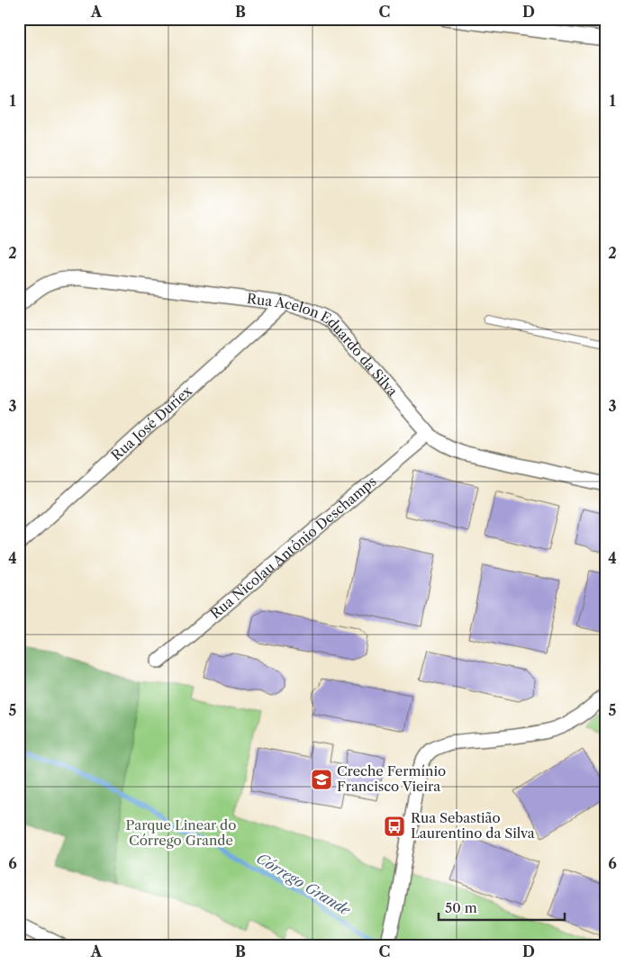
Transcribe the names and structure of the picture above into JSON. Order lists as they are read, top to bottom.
{
  "streets": {
    "street": ["Rua Acelon Eduardo da Silva", "Rua José Duriex", "Rua Nicolau Antônio Deschamps"]
  },
  "crossings": [
    ["Rua Acelon Eduardo da Silva", "Rua José Duriex"],
    ["Rua Acelon Eduardo da Silva", "Rua Nicolau Antônio Deschamps"]
  ],
  "water": ["Córrego Grande"],
  "parks": ["Parque Linear do Córrego Grande"],
  "places": {
    "school or university": ["Creche Fermínio Francisco Vieira"],
    "bus stop": ["Rua Sebastião Laurentino da Silva"]
  },
  "scale_bar": "50 m",
  "grid": {
    "columns": [
      "A",
      "B",
      "C",
      "D"
    ],
    "rows": [
      "1",
      "2",
      "3",
      "4",
      "5",
      "6"
    ]
  }
}
